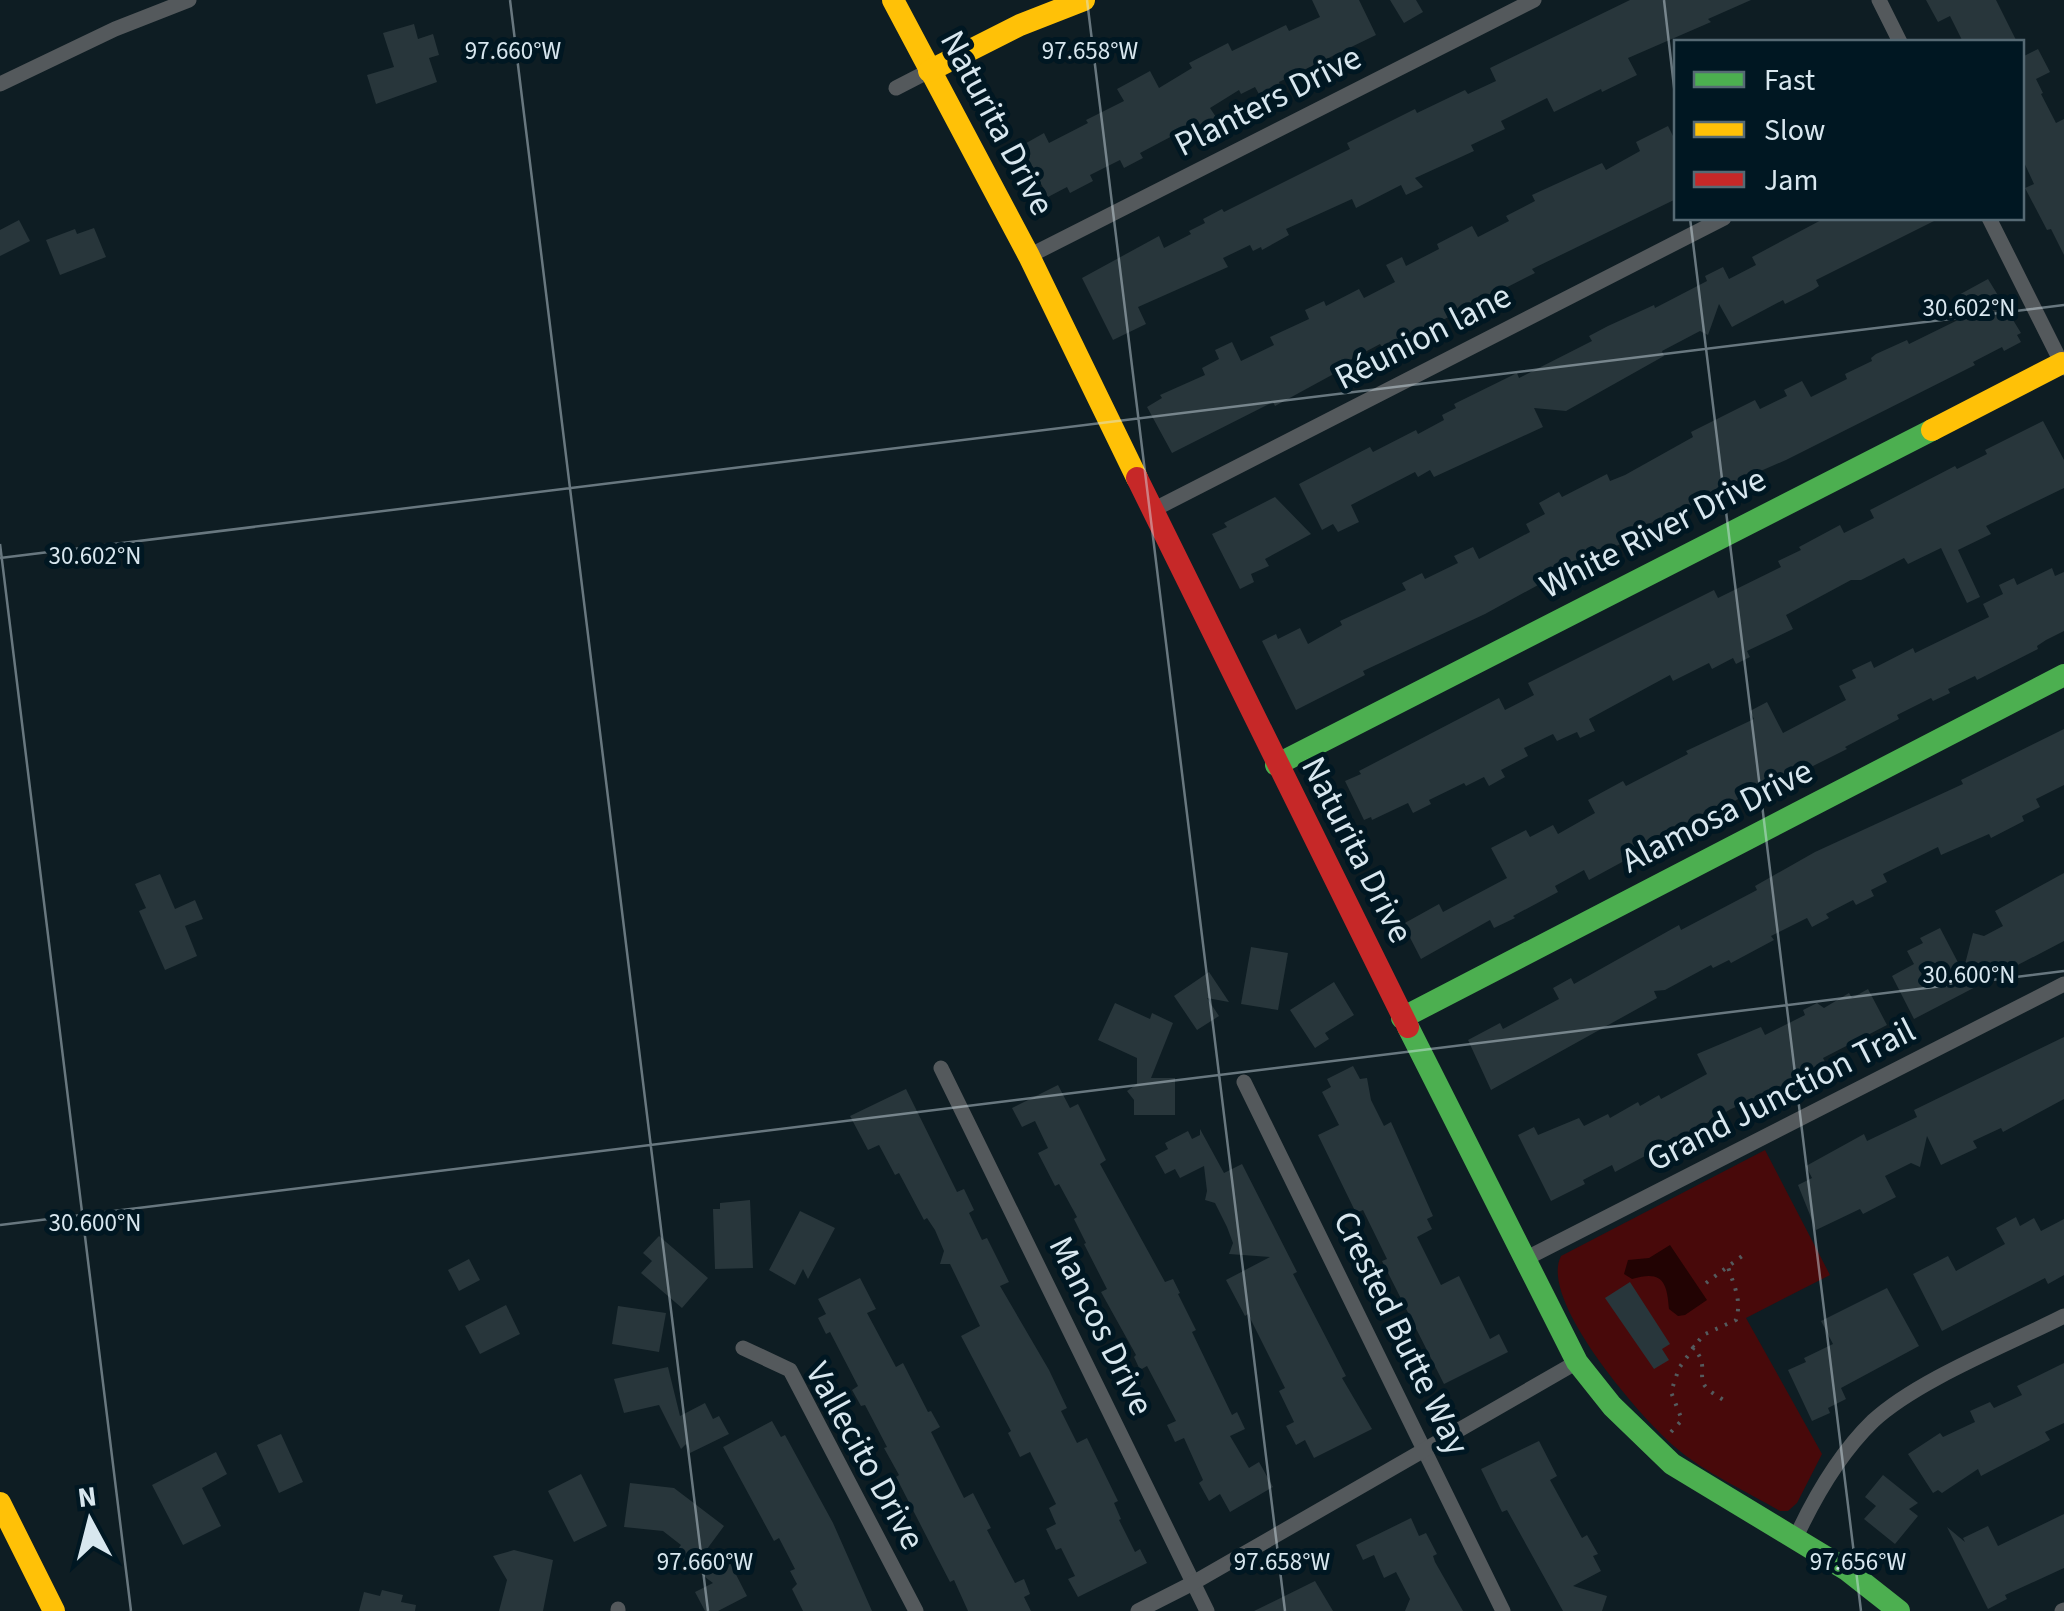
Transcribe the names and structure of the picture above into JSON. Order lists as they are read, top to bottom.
{
  "streets": {
    "street": [
      "Planters Drive",
      "Naturita Drive",
      "Réunion lane",
      "White River Drive",
      "Alamosa Drive",
      "Grand Junction Trail",
      "Mancos Drive",
      "Crested Butte Way",
      "Vallecito Drive"
    ]
  },
  "crossings": [
    ["Planters Drive", "Naturita Drive"],
    ["Naturita Drive", "Réunion lane"],
    ["Naturita Drive", "White River Drive"],
    ["Naturita Drive", "Alamosa Drive"],
    ["Naturita Drive", "Grand Junction Trail"]
  ],
  "legend": ["Fast", "Slow", "Jam"],
  "north": "top",
  "coordinates": [
    "97.660°W",
    "97.658°W",
    "30.602°N",
    "30.600°N",
    "97.656°W"
  ]
}
